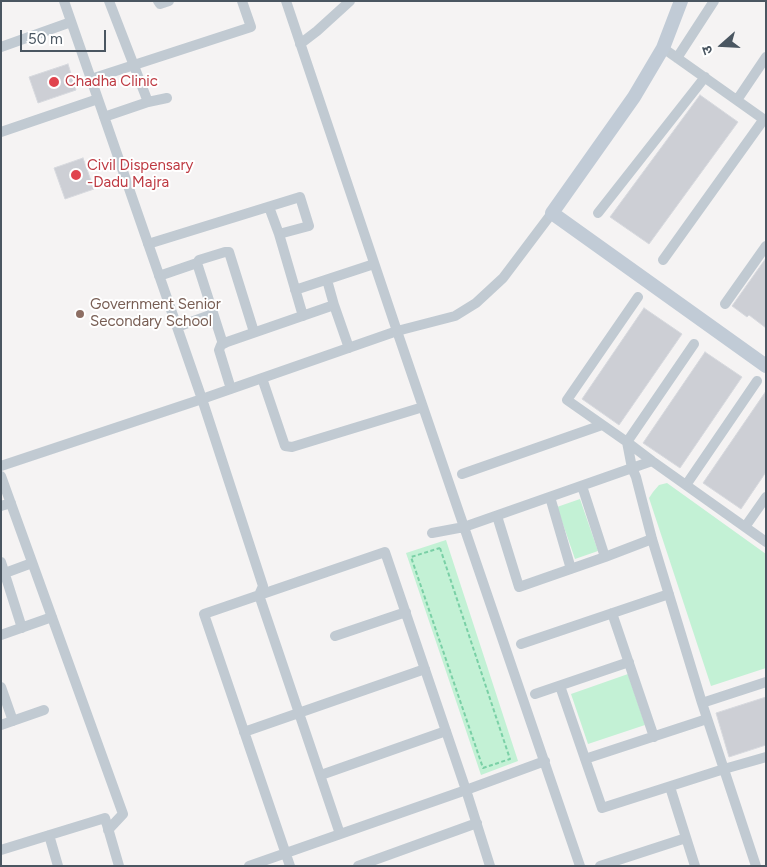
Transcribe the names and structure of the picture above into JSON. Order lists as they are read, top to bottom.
{
  "places": ["Chadha Clinic", "Civil Dispensary -Dadu Majra", "Government Senior Secondary School"],
  "scale_bar": "50 m",
  "north": "left"
}
